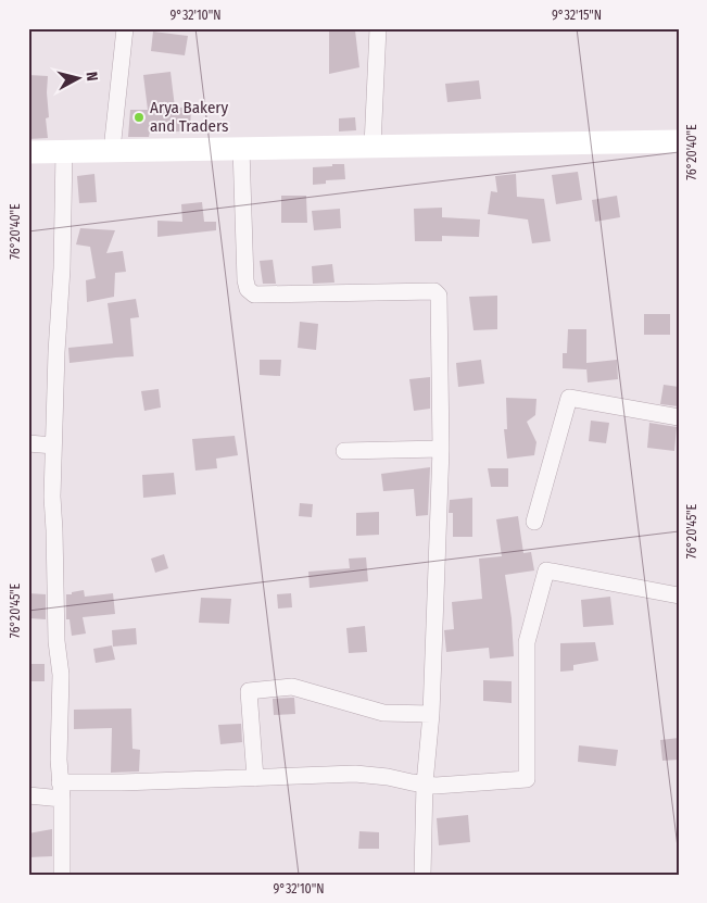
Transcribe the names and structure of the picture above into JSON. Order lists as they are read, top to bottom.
{
  "places": ["Arya Bakery and Traders"],
  "north": "right",
  "coordinates": [
    "9°32'10\"N",
    "9°32'15\"N",
    "76°20'40\"E",
    "76°20'45\"E"
  ]
}
